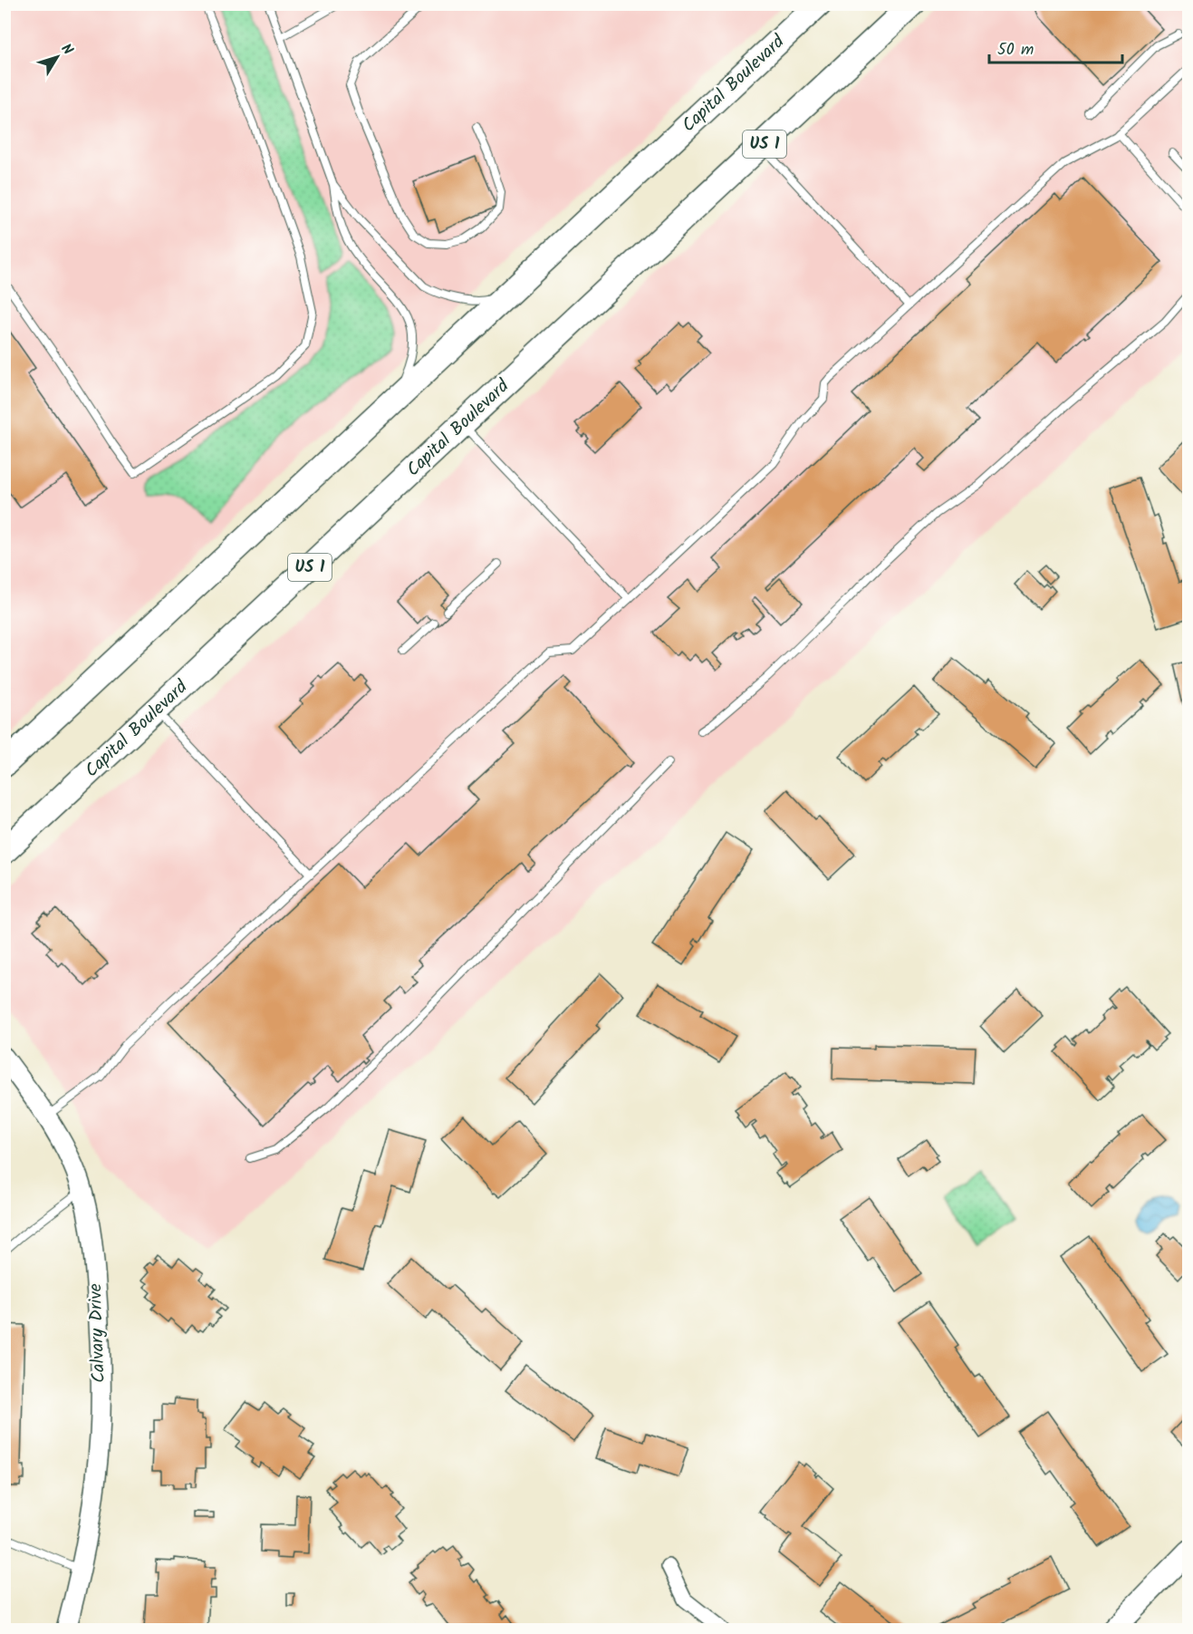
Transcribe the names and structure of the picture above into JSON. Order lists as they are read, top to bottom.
{
  "streets": {
    "highway": ["Capital Boulevard", "US 1"],
    "street": ["Calvary Drive"]
  },
  "scale_bar": "50 m",
  "north": "top right"
}
